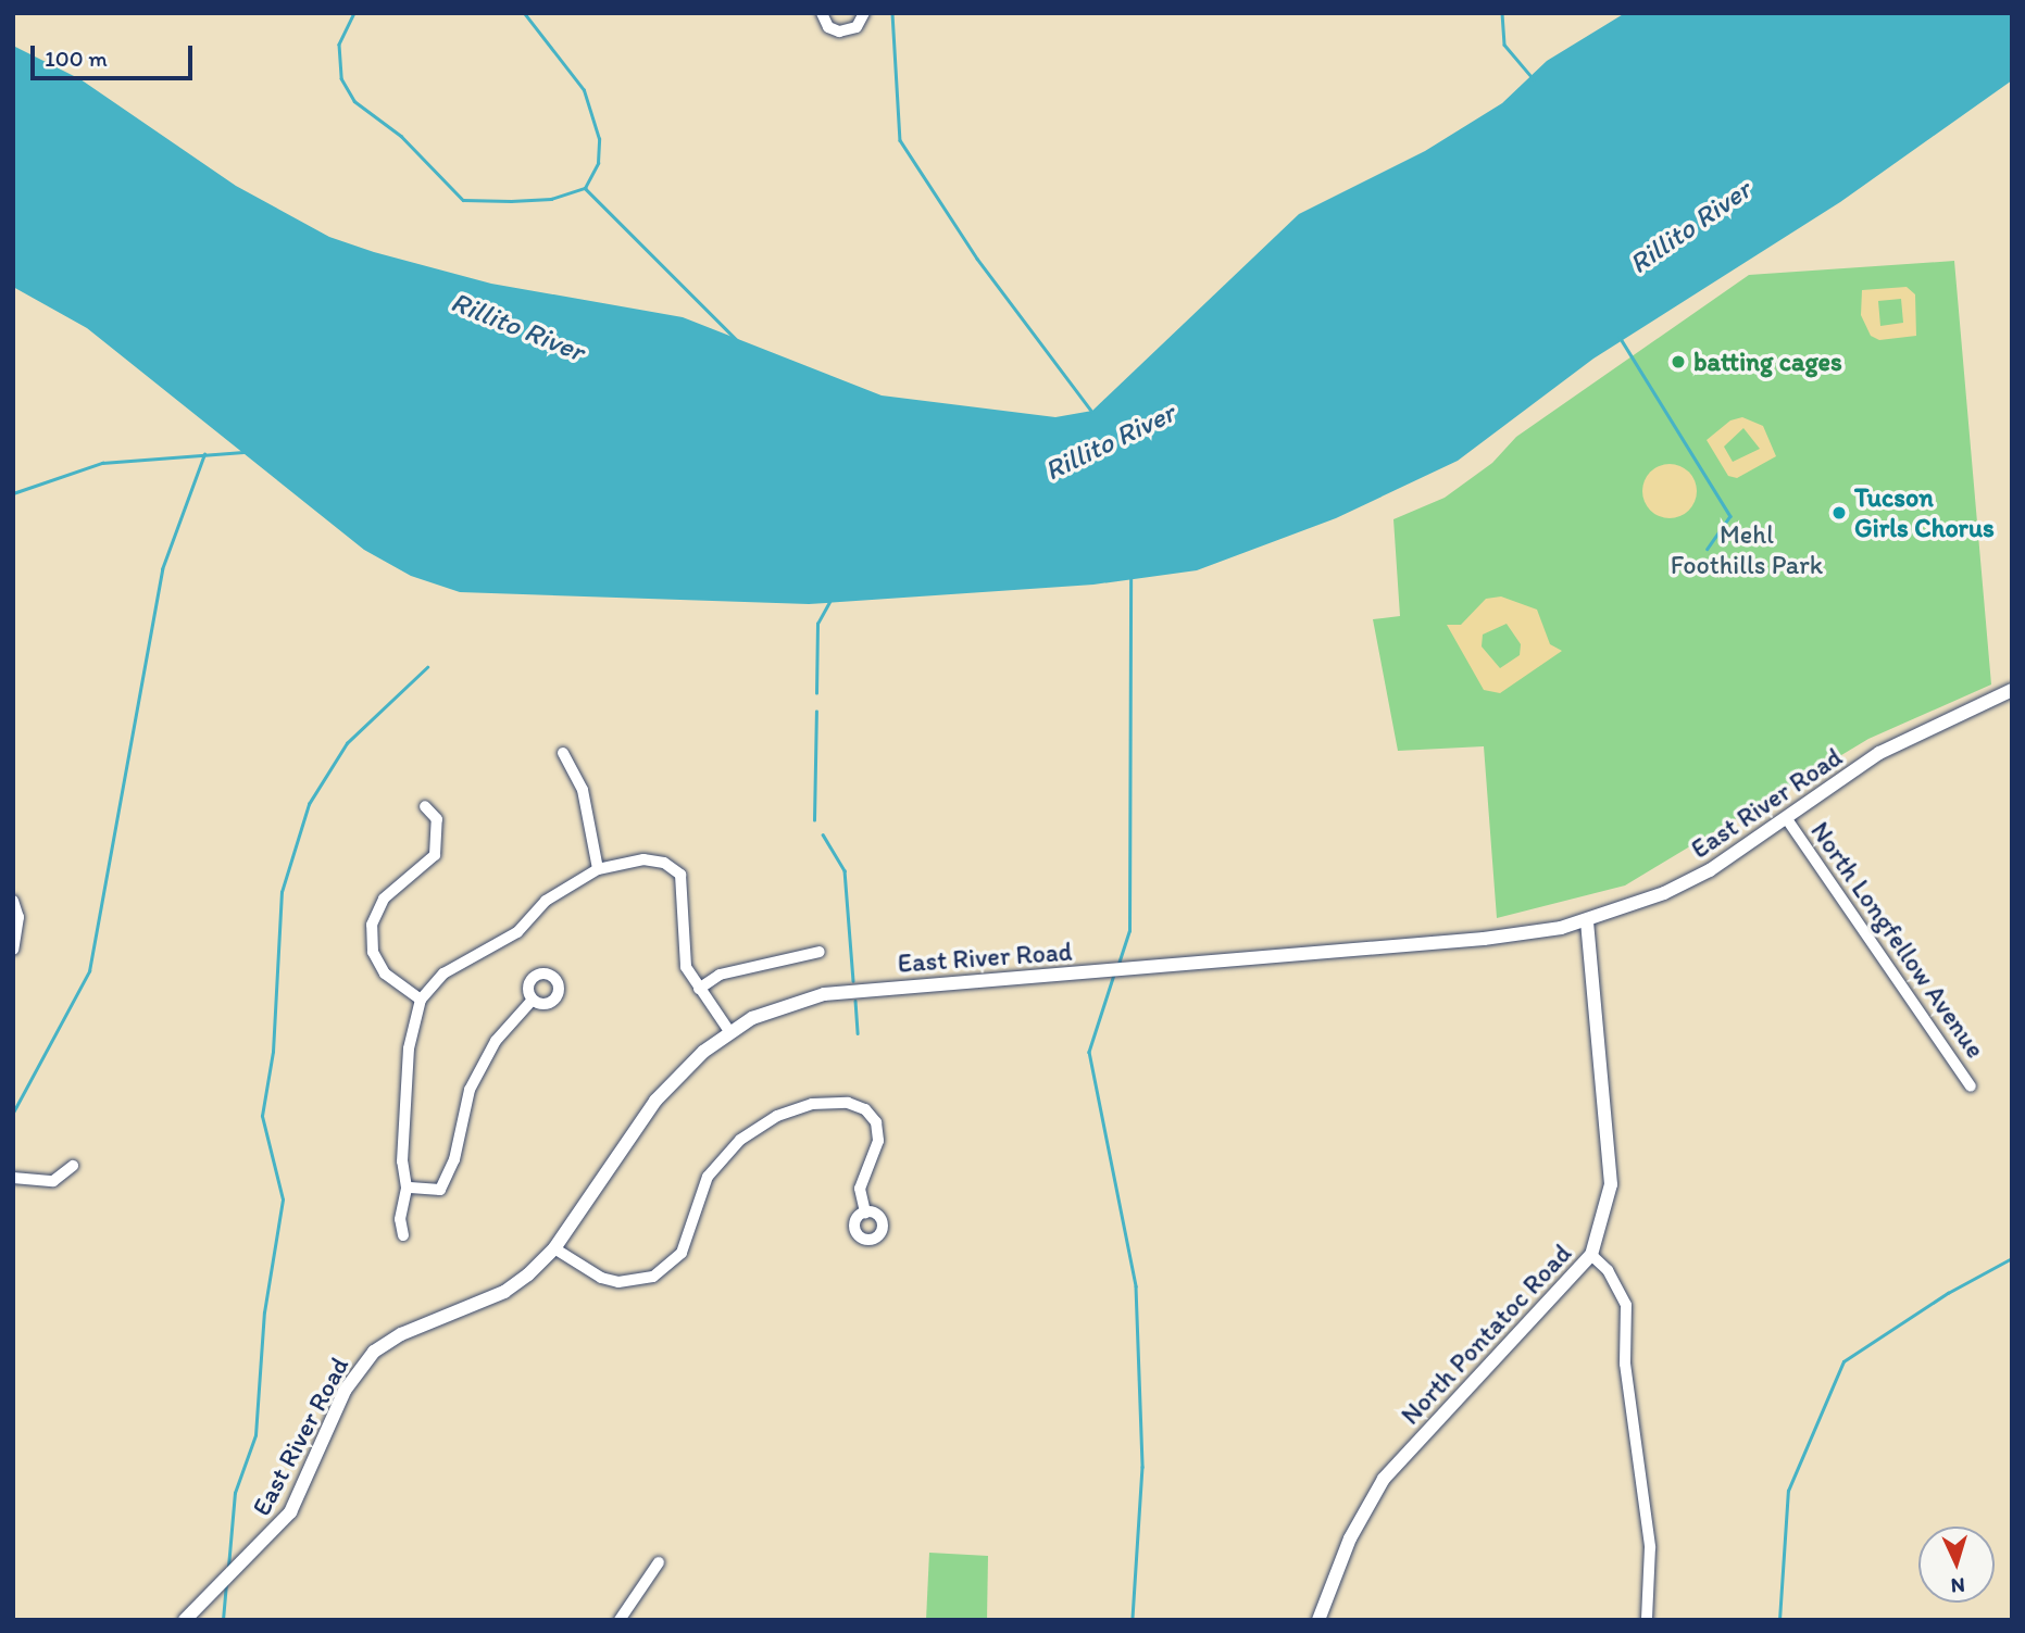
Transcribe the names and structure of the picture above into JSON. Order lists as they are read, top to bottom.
{
  "streets": {
    "street": ["East River Road", "North Longfellow Avenue", "North Pontatoc Road"]
  },
  "crossings": [
    ["East River Road", "North Longfellow Avenue"],
    ["East River Road", "North Pontatoc Road"]
  ],
  "water": ["Rillito River"],
  "parks": ["Mehl Foothills Park"],
  "places": ["batting cages", "Tucson Girls Chorus"],
  "scale_bar": "100 m",
  "north": "bottom"
}
